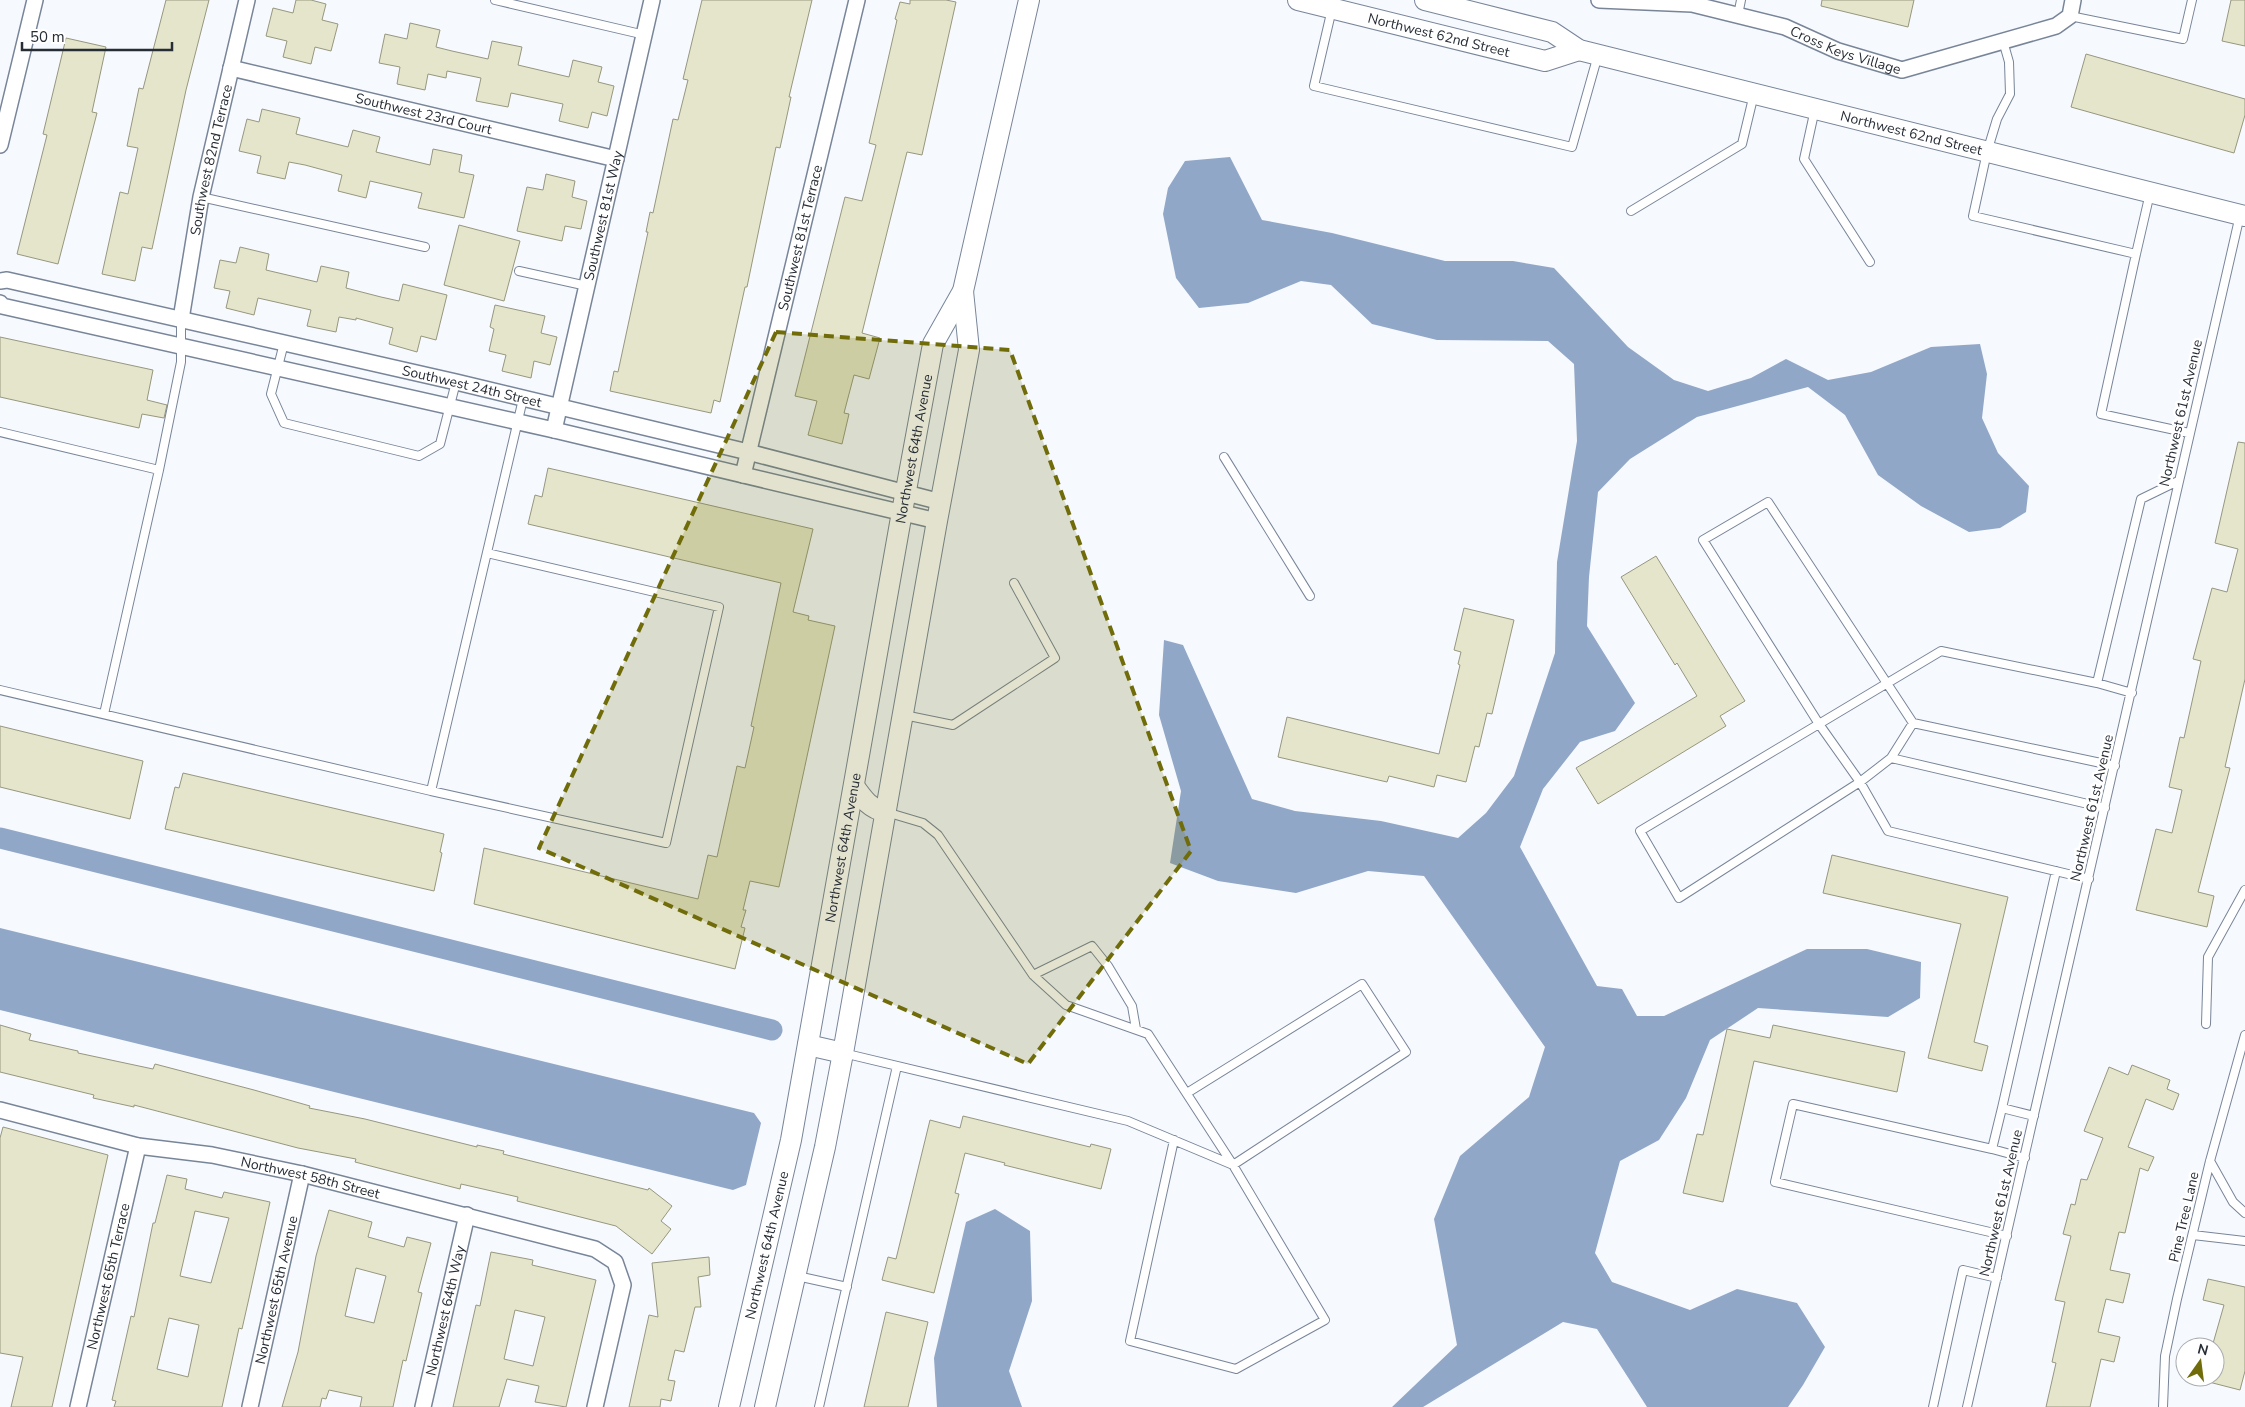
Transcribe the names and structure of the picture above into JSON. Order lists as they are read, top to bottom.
{
  "streets": {
    "street": [
      "Northwest 62nd Street",
      "Cross Keys Village",
      "Southwest 23rd Court",
      "Southwest 82nd Terrace",
      "Southwest 81st Way",
      "Southwest 81st Terrace",
      "Southwest 24th Street",
      "Northwest 64th Avenue",
      "Northwest 58th Street",
      "Northwest 65th Terrace",
      "Northwest 65th Avenue",
      "Northwest 64th Way"
    ],
    "lane": ["Northwest 61st Avenue", "Pine Tree Lane"]
  },
  "crossings": [
    ["Northwest 62nd Street", "Northwest 61st Avenue"],
    ["Southwest 23rd Court", "Southwest 82nd Terrace"],
    ["Southwest 23rd Court", "Southwest 81st Way"],
    ["Southwest 82nd Terrace", "Southwest 24th Street"],
    ["Southwest 81st Way", "Southwest 24th Street"],
    ["Southwest 81st Terrace", "Southwest 24th Street"],
    ["Southwest 24th Street", "Northwest 64th Avenue"],
    ["Northwest 58th Street", "Northwest 65th Terrace"],
    ["Northwest 58th Street", "Northwest 65th Avenue"],
    ["Northwest 58th Street", "Northwest 64th Way"]
  ],
  "scale_bar": "50 m",
  "north": "top"
}
